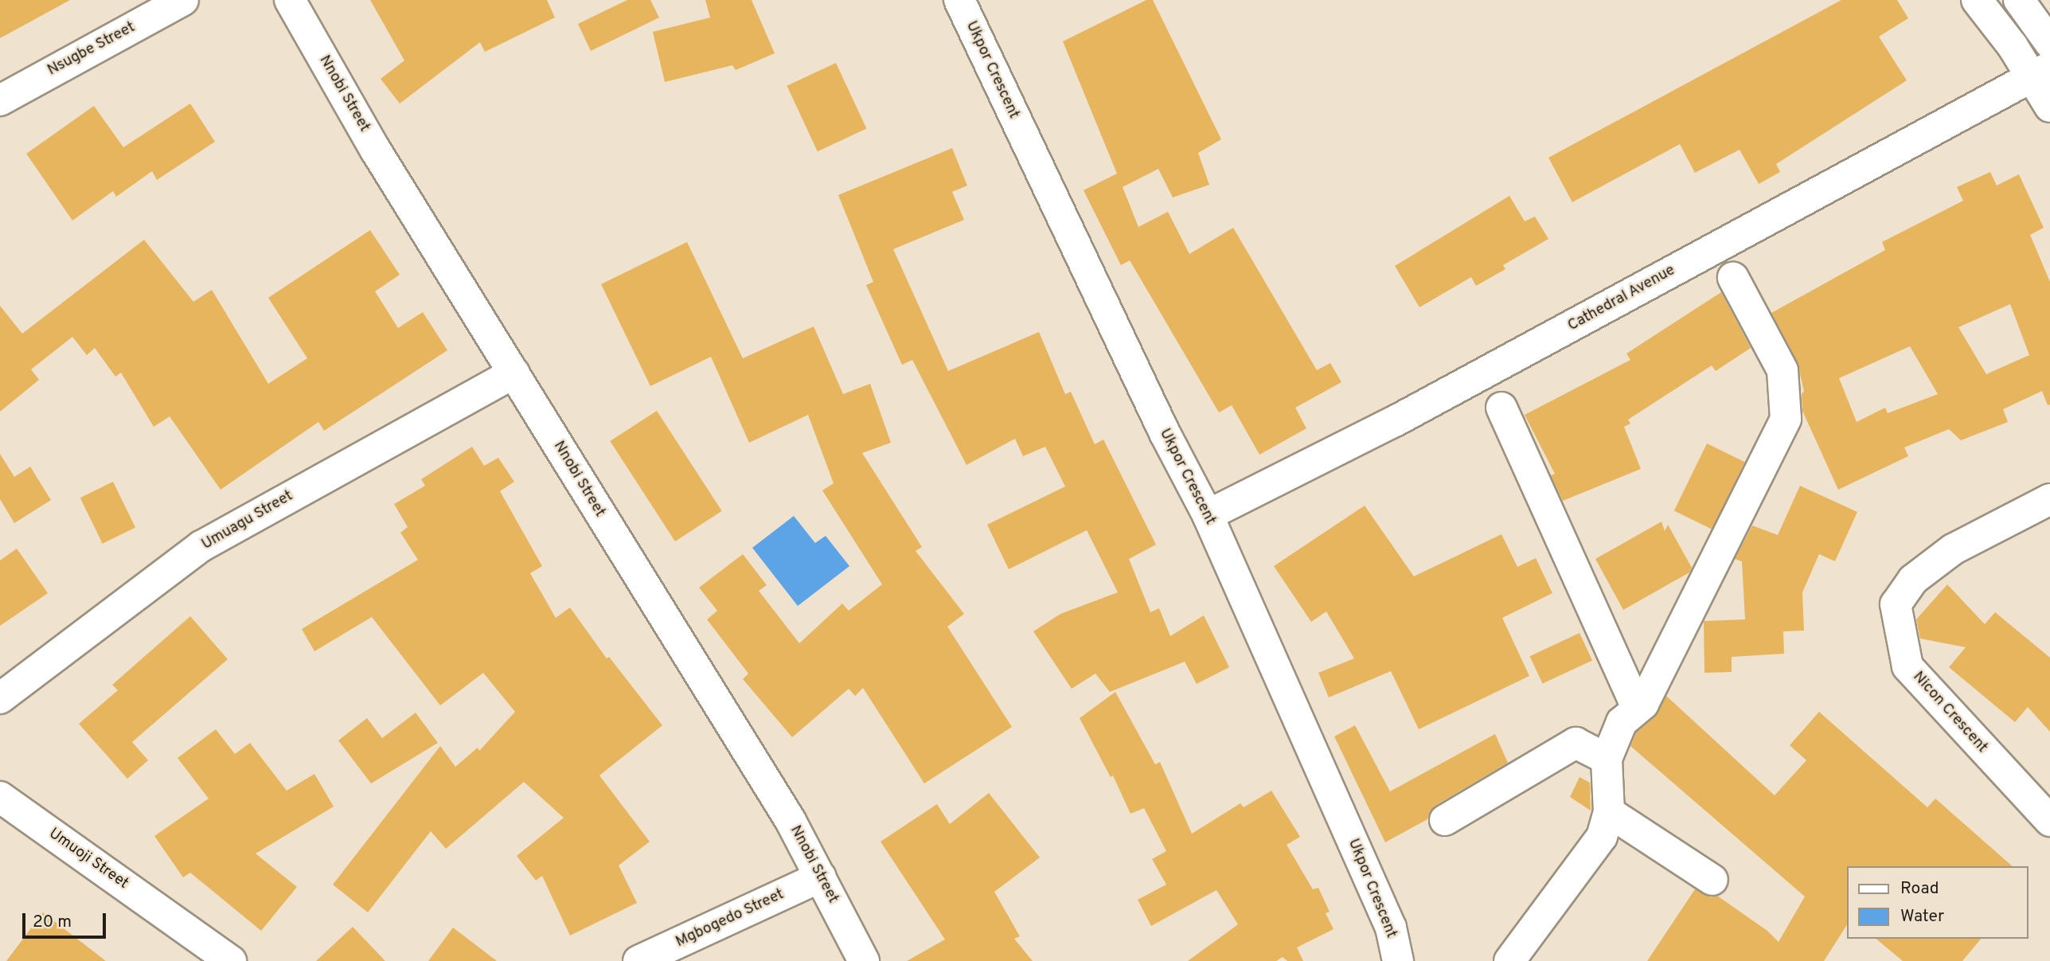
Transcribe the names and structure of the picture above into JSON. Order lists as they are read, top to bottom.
{
  "streets": {
    "street": [
      "Nsugbe Street",
      "Ukpor Crescent",
      "Nnobi Street",
      "Cathedral Avenue",
      "Umuagu Street",
      "Nicon Crescent",
      "Umuoji Street",
      "Mgbogedo Street"
    ]
  },
  "crossings": [
    ["Ukpor Crescent", "Cathedral Avenue"],
    ["Nnobi Street", "Umuagu Street"],
    ["Nnobi Street", "Mgbogedo Street"]
  ],
  "legend": ["Road", "Water"],
  "scale_bar": "20 m"
}
